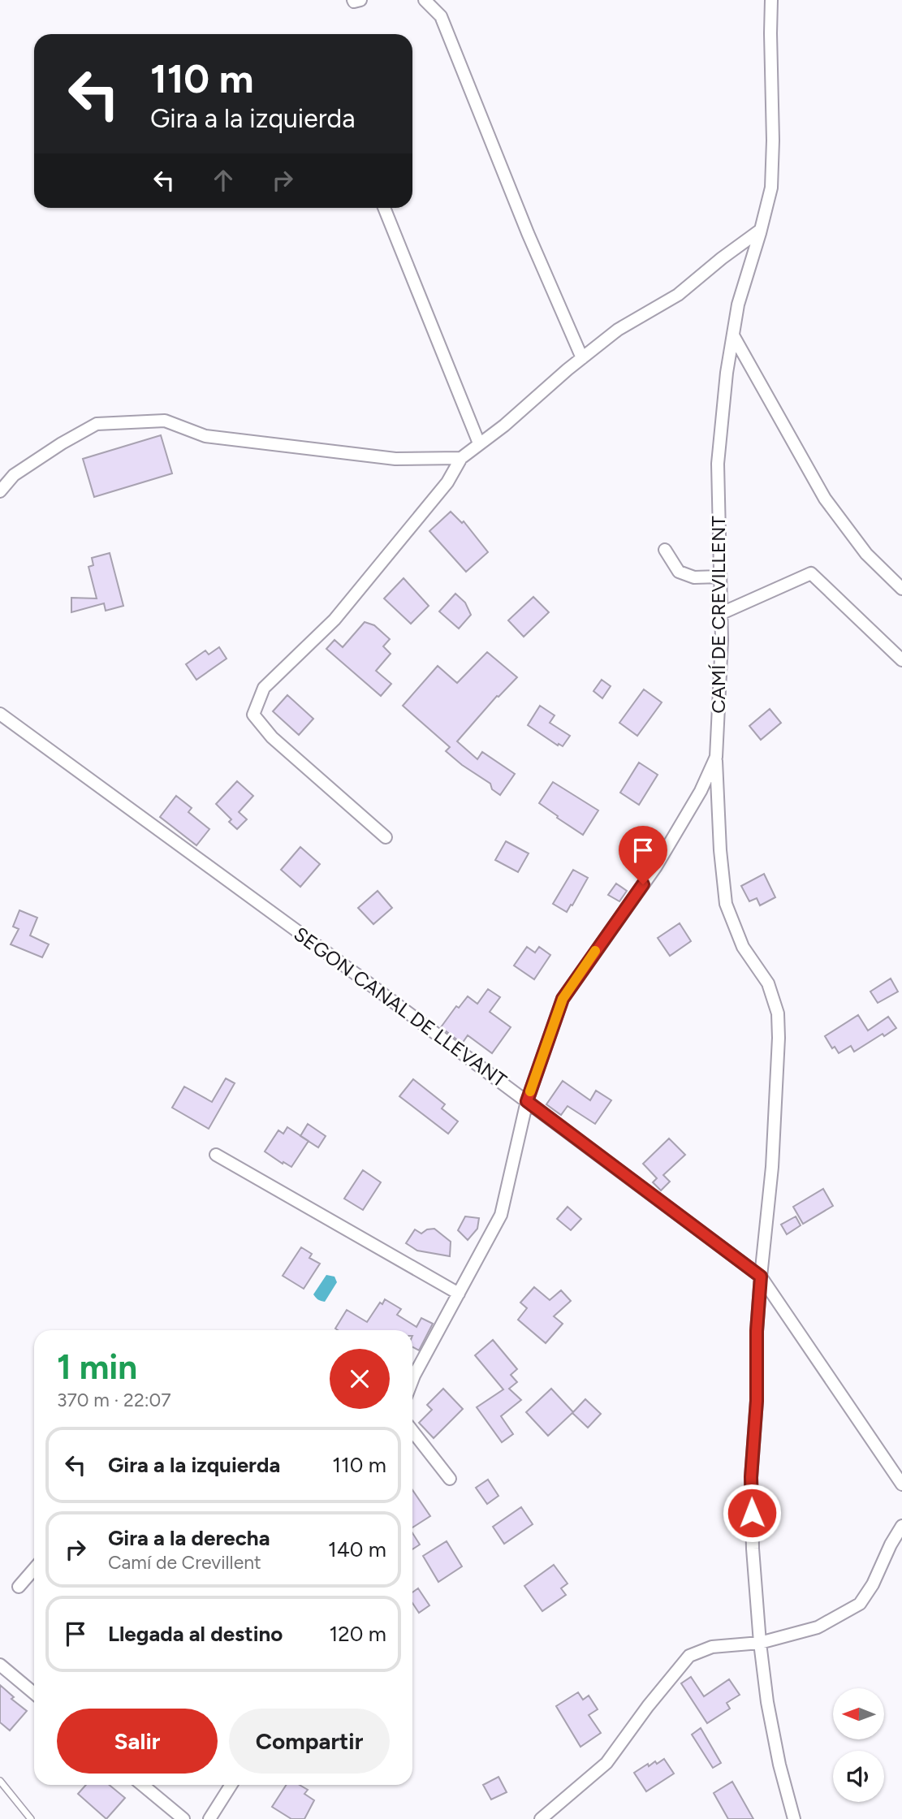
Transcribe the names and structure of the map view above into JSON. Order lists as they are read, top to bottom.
{
  "streets": {
    "street": ["CAMÍ DE CREVILLENT", "SEGON CANAL DE LLEVANT"]
  },
  "crossings": [
    ["CAMÍ DE CREVILLENT", "SEGON CANAL DE LLEVANT"]
  ],
  "north": "left",
  "page": {
    "turn": ["110 m", "Gira a la izquierda"],
    "heading": ["1 min", "370 m · 22:07"],
    "list": [
      {
        "name": "Gira a la izquierda",
        "value": "110 m"
      },
      {
        "name": "Gira a la derecha",
        "note": "Camí de Crevillent",
        "value": "140 m"
      },
      {
        "name": "Llegada al destino",
        "value": "120 m"
      }
    ],
    "buttons": ["Salir", "Compartir"]
  }
}
